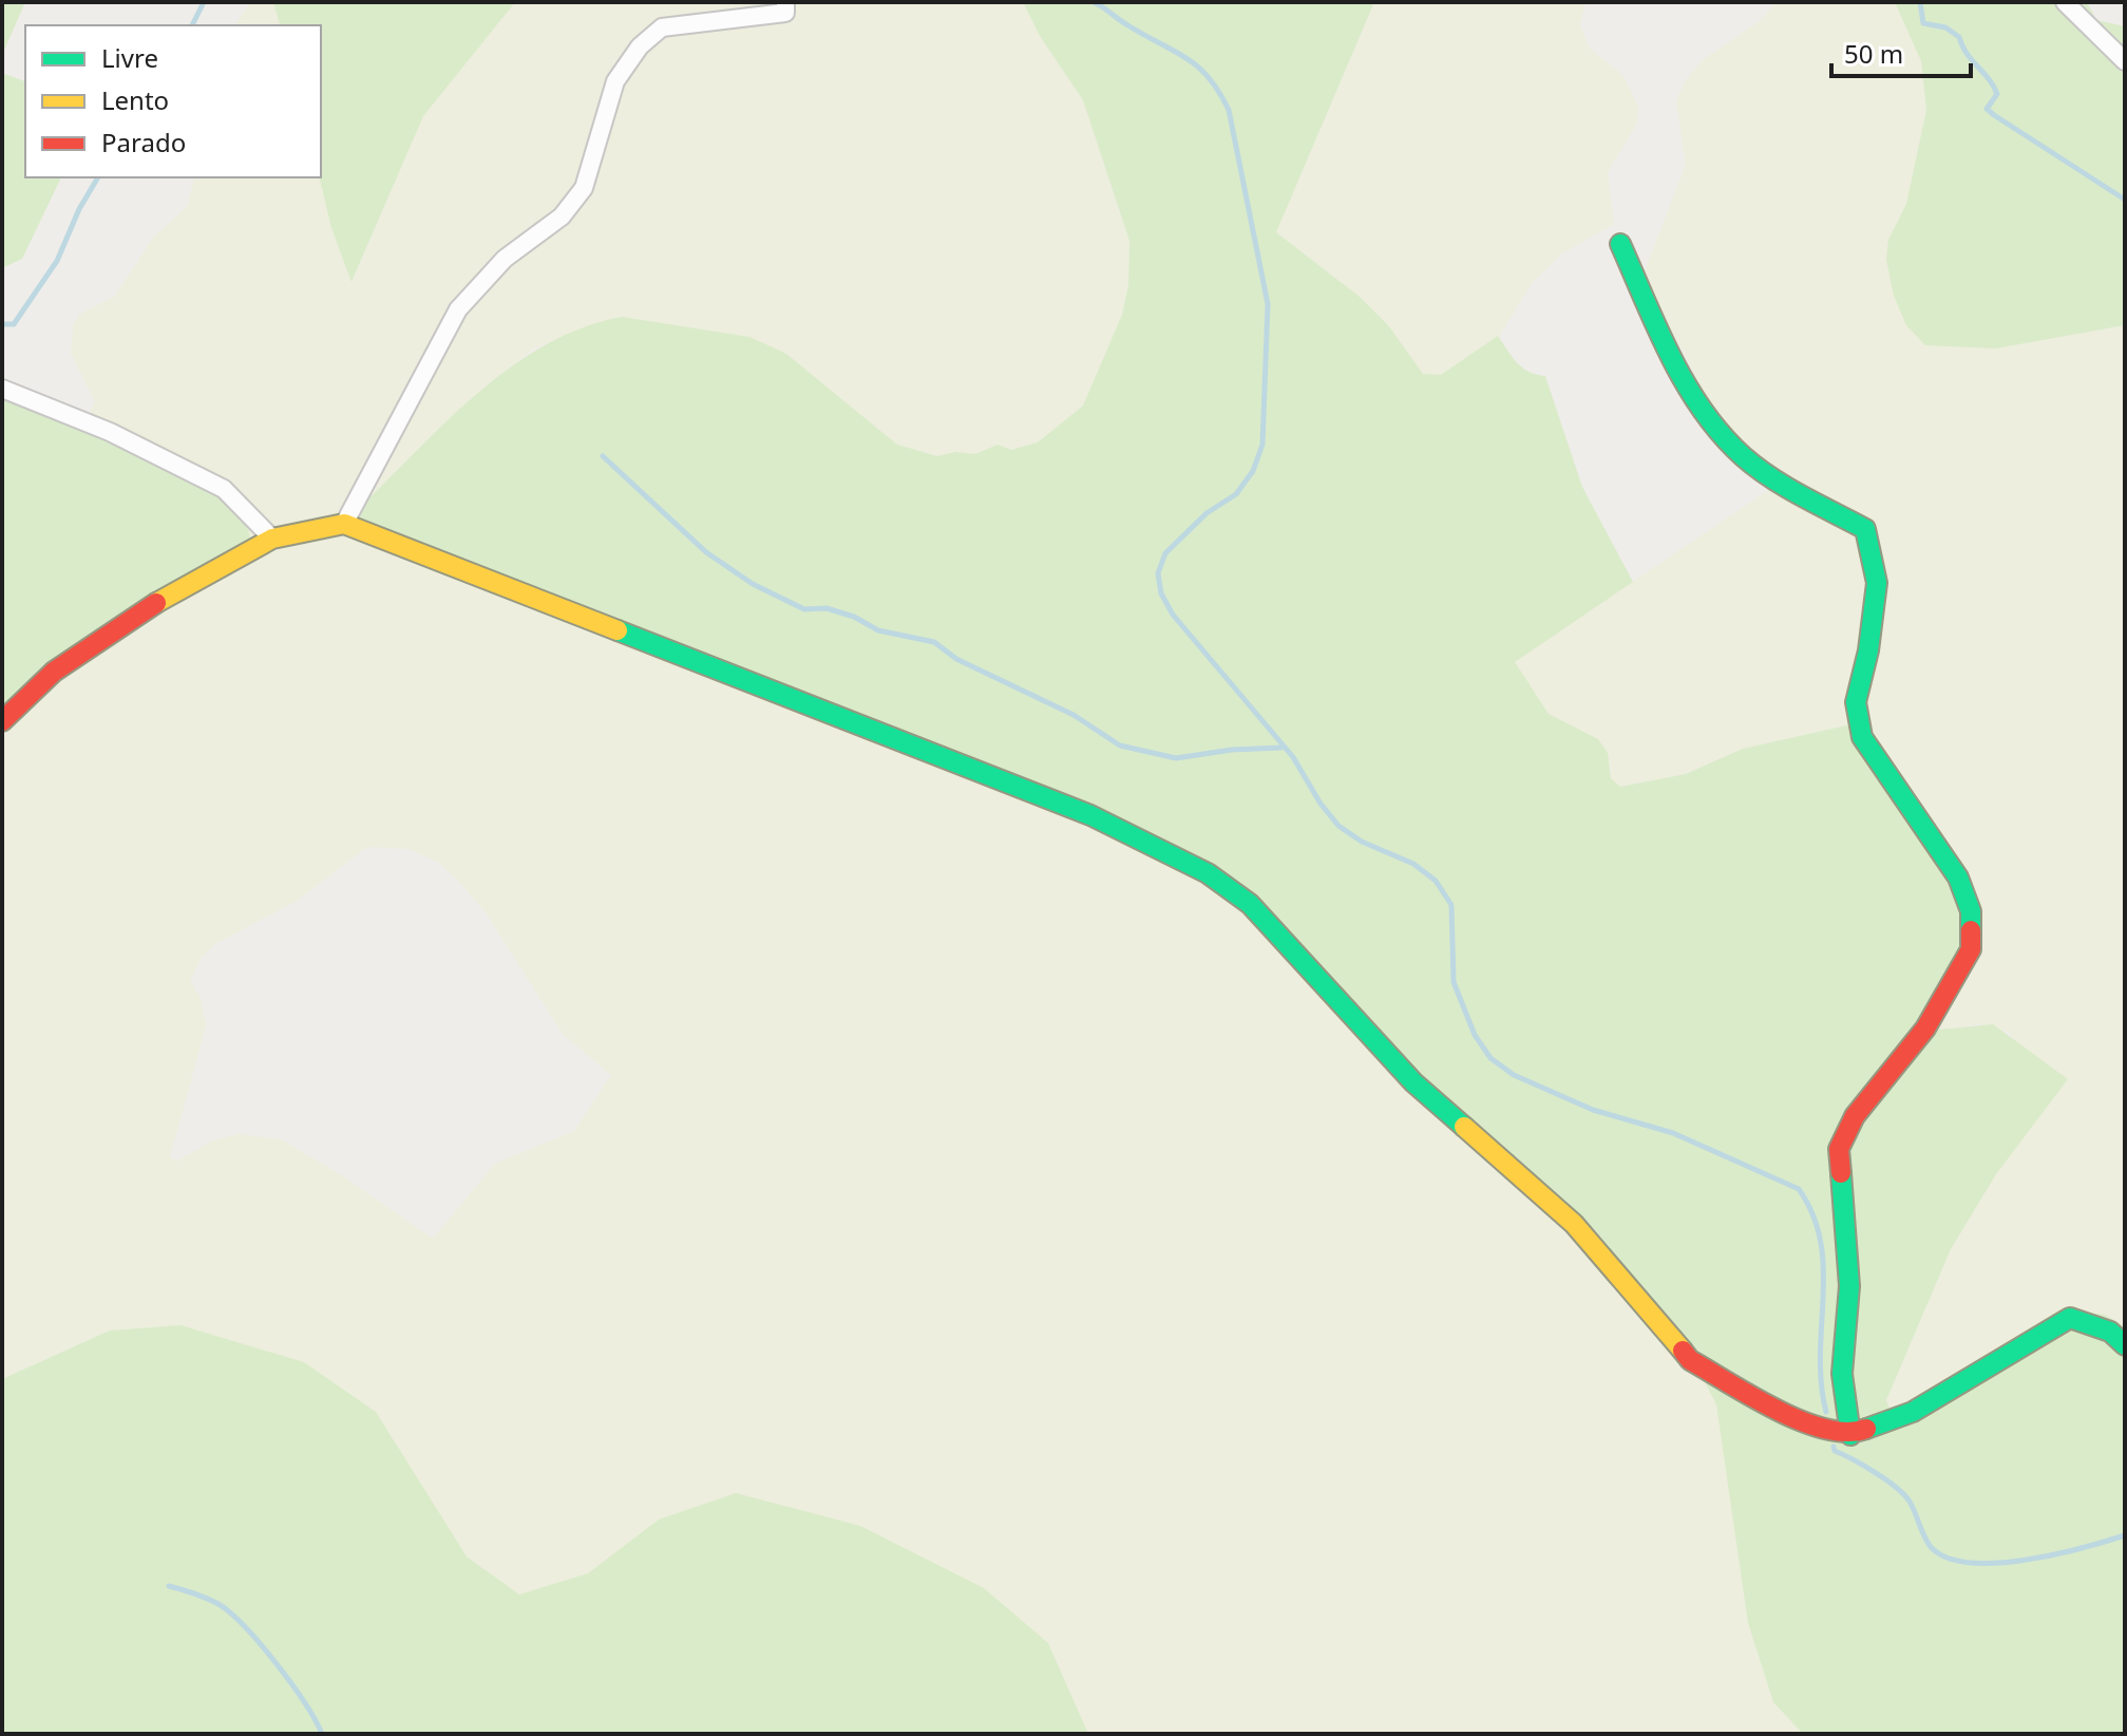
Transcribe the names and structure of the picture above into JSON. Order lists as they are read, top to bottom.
{
  "legend": ["Livre", "Lento", "Parado"],
  "scale_bar": "50 m"
}
